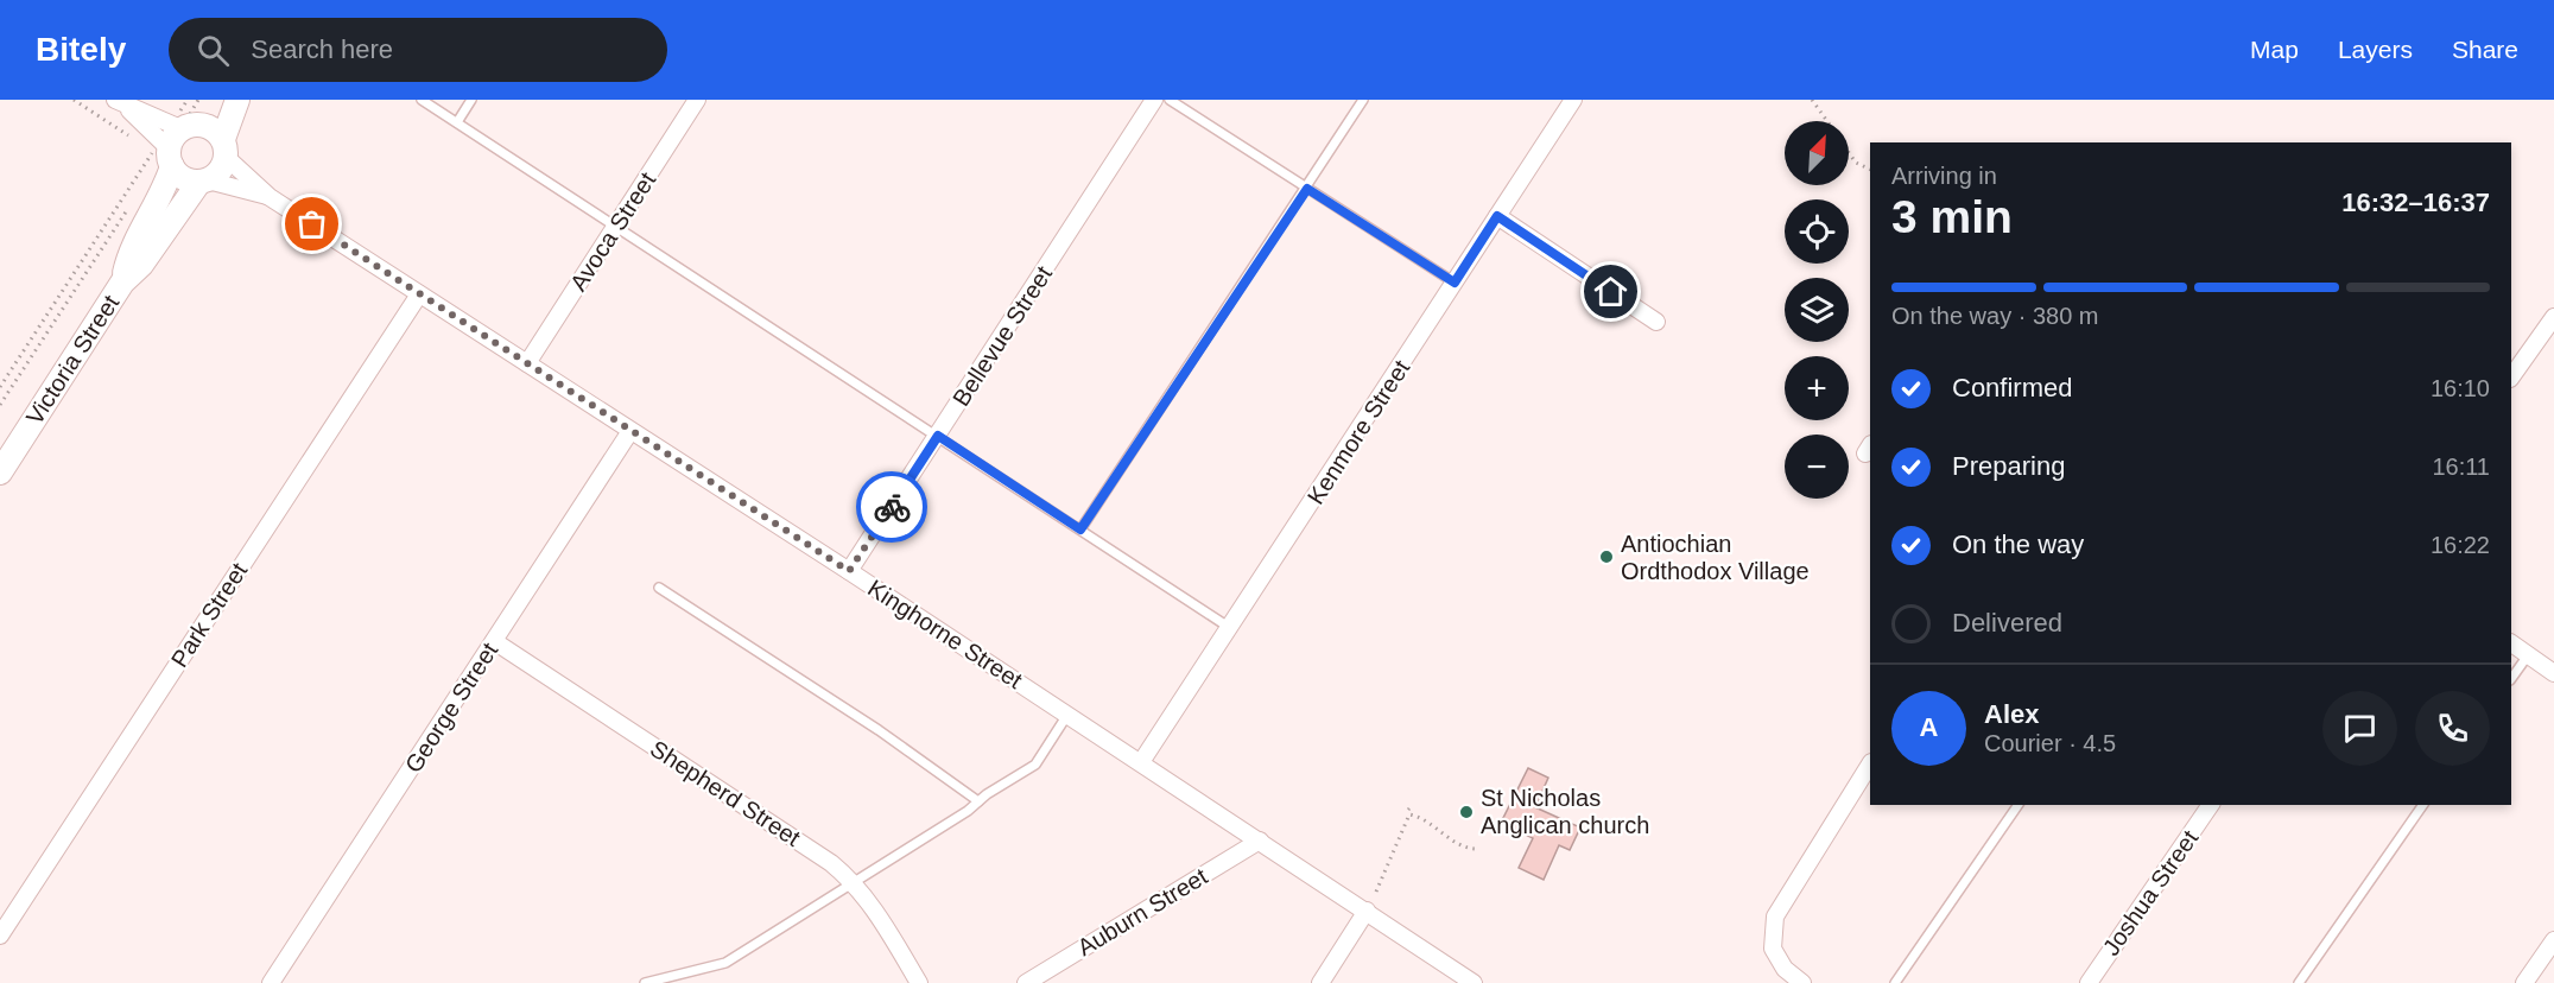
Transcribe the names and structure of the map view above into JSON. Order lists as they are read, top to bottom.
{
  "streets": {
    "main road": ["Victoria Street"],
    "street": [
      "Avoca Street",
      "Bellevue Street",
      "Kenmore Street",
      "Park Street",
      "Kinghorne Street",
      "George Street",
      "Shepherd Street",
      "Joshua Street",
      "Auburn Street"
    ]
  },
  "crossings": [
    ["Avoca Street", "Kinghorne Street"],
    ["Bellevue Street", "Kinghorne Street"],
    ["Victoria Street", "Kinghorne Street"],
    ["Kenmore Street", "Kinghorne Street"],
    ["Park Street", "Kinghorne Street"],
    ["Kinghorne Street", "George Street"],
    ["Kinghorne Street", "Auburn Street"],
    ["George Street", "Shepherd Street"]
  ],
  "places": ["Antiochian Ordthodox Village", "St Nicholas Anglican church"],
  "north": "top right",
  "page": {
    "header": "Bitely",
    "search": "Search here",
    "nav": ["Map", "Layers", "Share"],
    "map_buttons": ["+", "−"],
    "heading": ["3 min", "Arriving in", "16:32–16:37"],
    "panel": ["Alex", "Courier · 4.5"],
    "bar": "On the way · 380 m",
    "list": [
      ["Confirmed", "16:10"],
      ["Preparing", "16:11"],
      ["On the way", "16:22"],
      "Delivered"
    ],
    "round": "A"
  }
}
